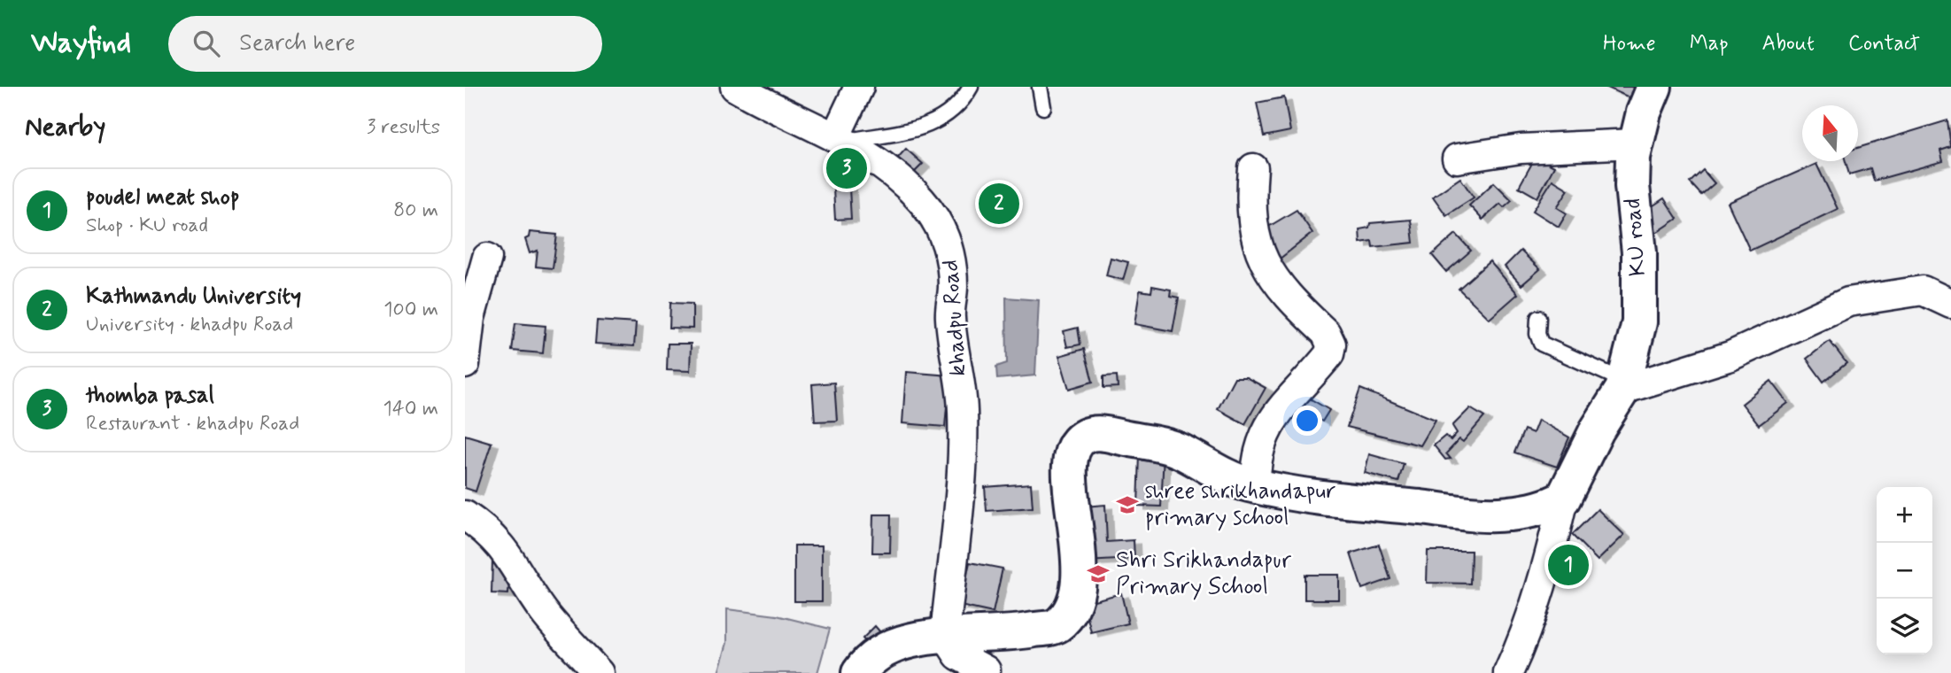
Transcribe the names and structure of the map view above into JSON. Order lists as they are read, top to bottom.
{
  "streets": {
    "street": ["KU road", "khadpu Road"]
  },
  "places": {
    "school or university": ["shree shrikhandapur primary school", "Shri Srikhandapur Primary School"]
  },
  "north": "top",
  "page": {
    "header": "Wayfind",
    "search": "Search here",
    "nav": [
      "Home",
      "Map",
      "About",
      "Contact"
    ],
    "heading": ["Nearby", "3 results"],
    "pins": ["3", "2", "1"],
    "list": [
      {
        "mark": "1",
        "name": "poudel meat shop",
        "note": "Shop · KU road",
        "value": "80 m"
      },
      {
        "mark": "2",
        "name": "Kathmandu University",
        "note": "University · khadpu Road",
        "value": "100 m"
      },
      {
        "mark": "3",
        "name": "thomba pasal",
        "note": "Restaurant · khadpu Road",
        "value": "140 m"
      }
    ],
    "map_buttons": ["+", "−"]
  }
}
